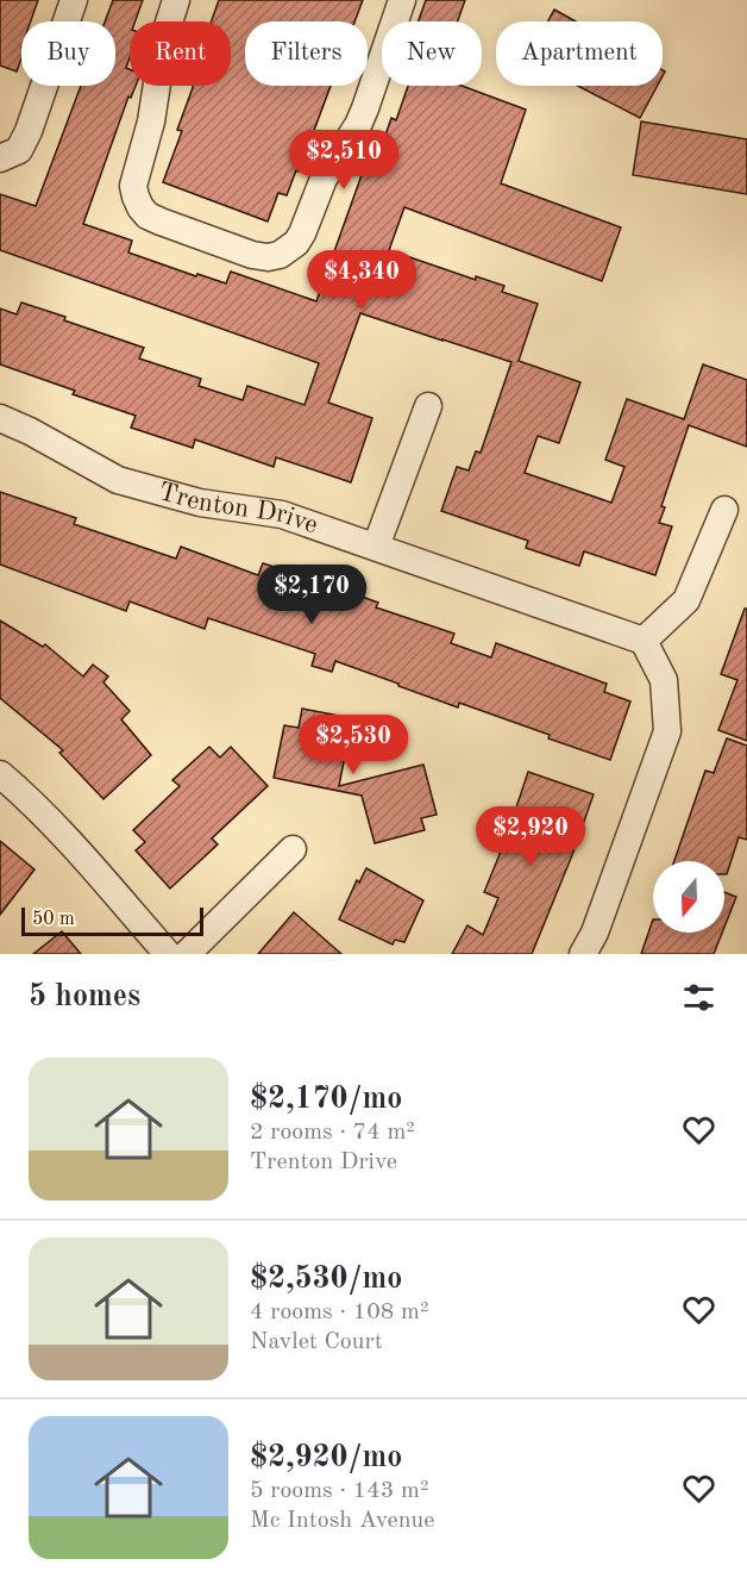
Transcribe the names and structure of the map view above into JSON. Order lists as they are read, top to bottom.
{
  "streets": {
    "street": ["Trenton Drive"]
  },
  "scale_bar": "50 m",
  "north": "bottom",
  "page": {
    "chip": [
      "Buy",
      "Rent",
      "Filters",
      "New",
      "Apartment"
    ],
    "price": [
      "$2,510",
      "$4,340",
      "$2,170",
      "$2,530",
      "$2,920"
    ],
    "scale": "50 m",
    "heading": "5 homes",
    "list": [
      {
        "name": "$2,170/mo",
        "note": "2 rooms · 74 m² · Trenton Drive"
      },
      {
        "name": "$2,530/mo",
        "note": "4 rooms · 108 m² · Navlet Court"
      },
      {
        "name": "$2,920/mo",
        "note": "5 rooms · 143 m² · Mc Intosh Avenue"
      }
    ]
  }
}
